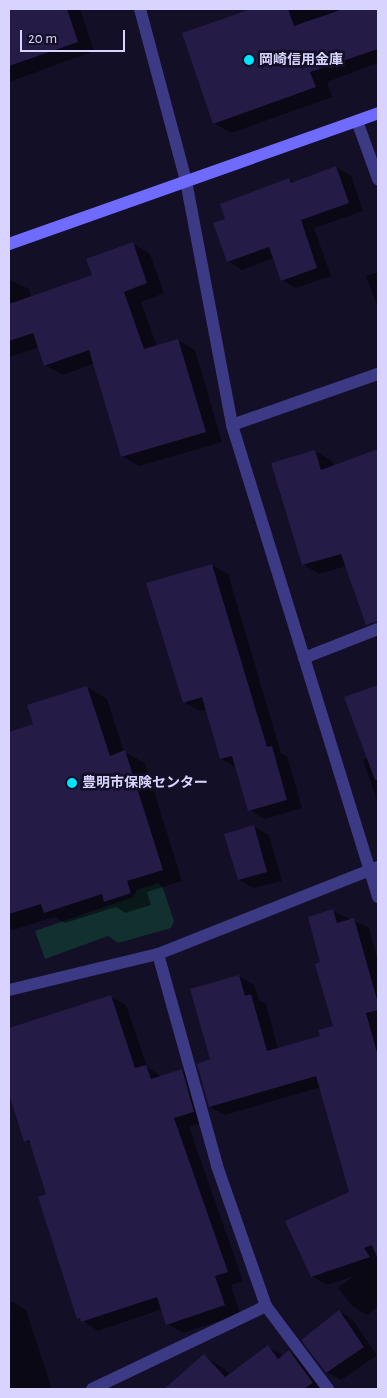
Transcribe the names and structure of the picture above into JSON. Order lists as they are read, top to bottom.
{
  "places": ["岡崎信用金庫", "豊明市保険センター"],
  "scale_bar": "20 m"
}
